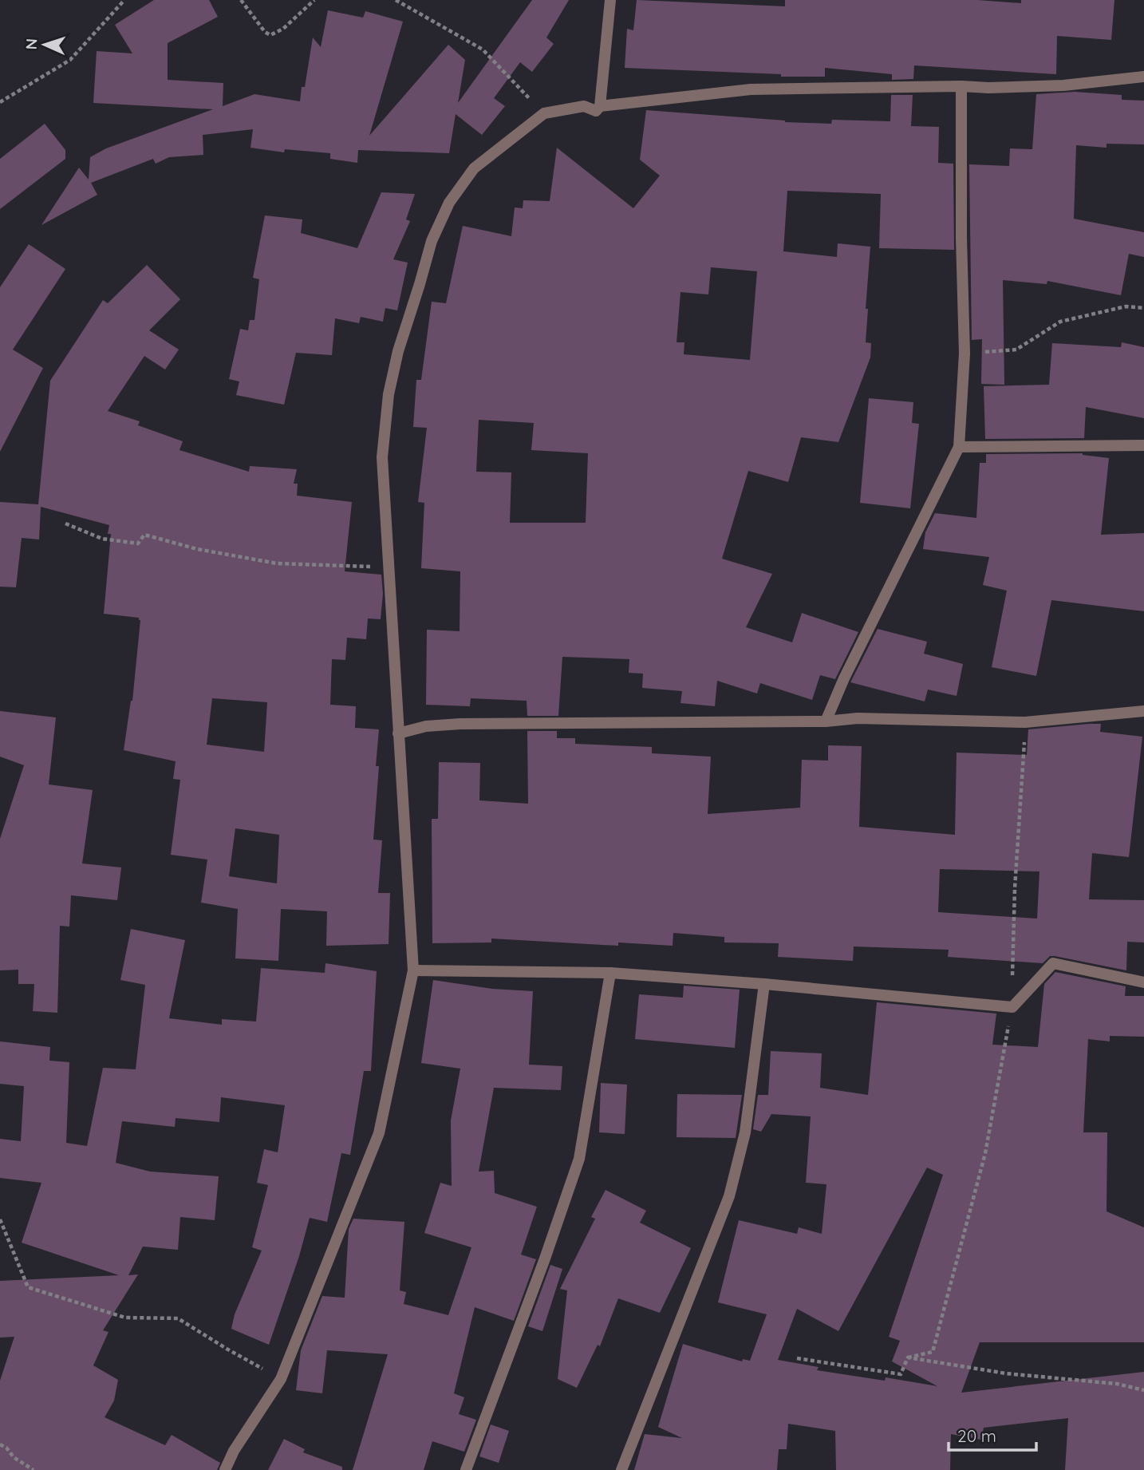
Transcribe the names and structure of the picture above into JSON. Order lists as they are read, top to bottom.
{
  "scale_bar": "20 m",
  "north": "left"
}
